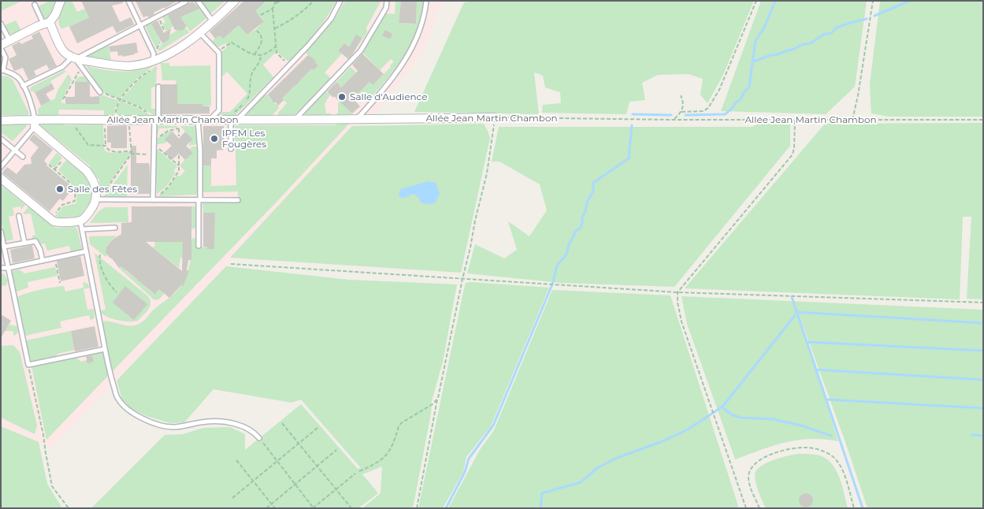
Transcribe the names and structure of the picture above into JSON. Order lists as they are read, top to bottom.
{
  "streets": {
    "street": ["Allée Jean Martin Chambon"]
  },
  "places": ["Salle d'Audience", "IPFM Les Fougères", "Salle des Fêtes"]
}
